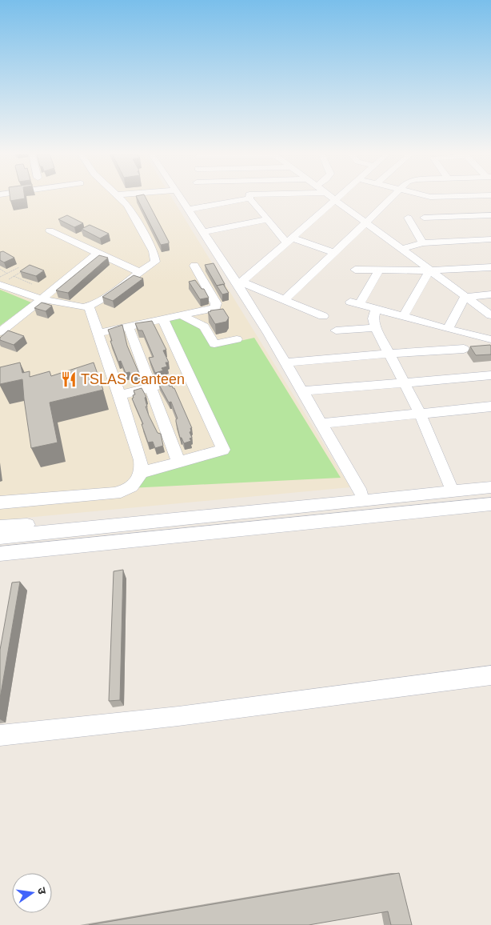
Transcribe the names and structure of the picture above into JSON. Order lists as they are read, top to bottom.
{
  "places": {
    "restaurant": ["TSLAS Canteen"]
  },
  "north": "right"
}
